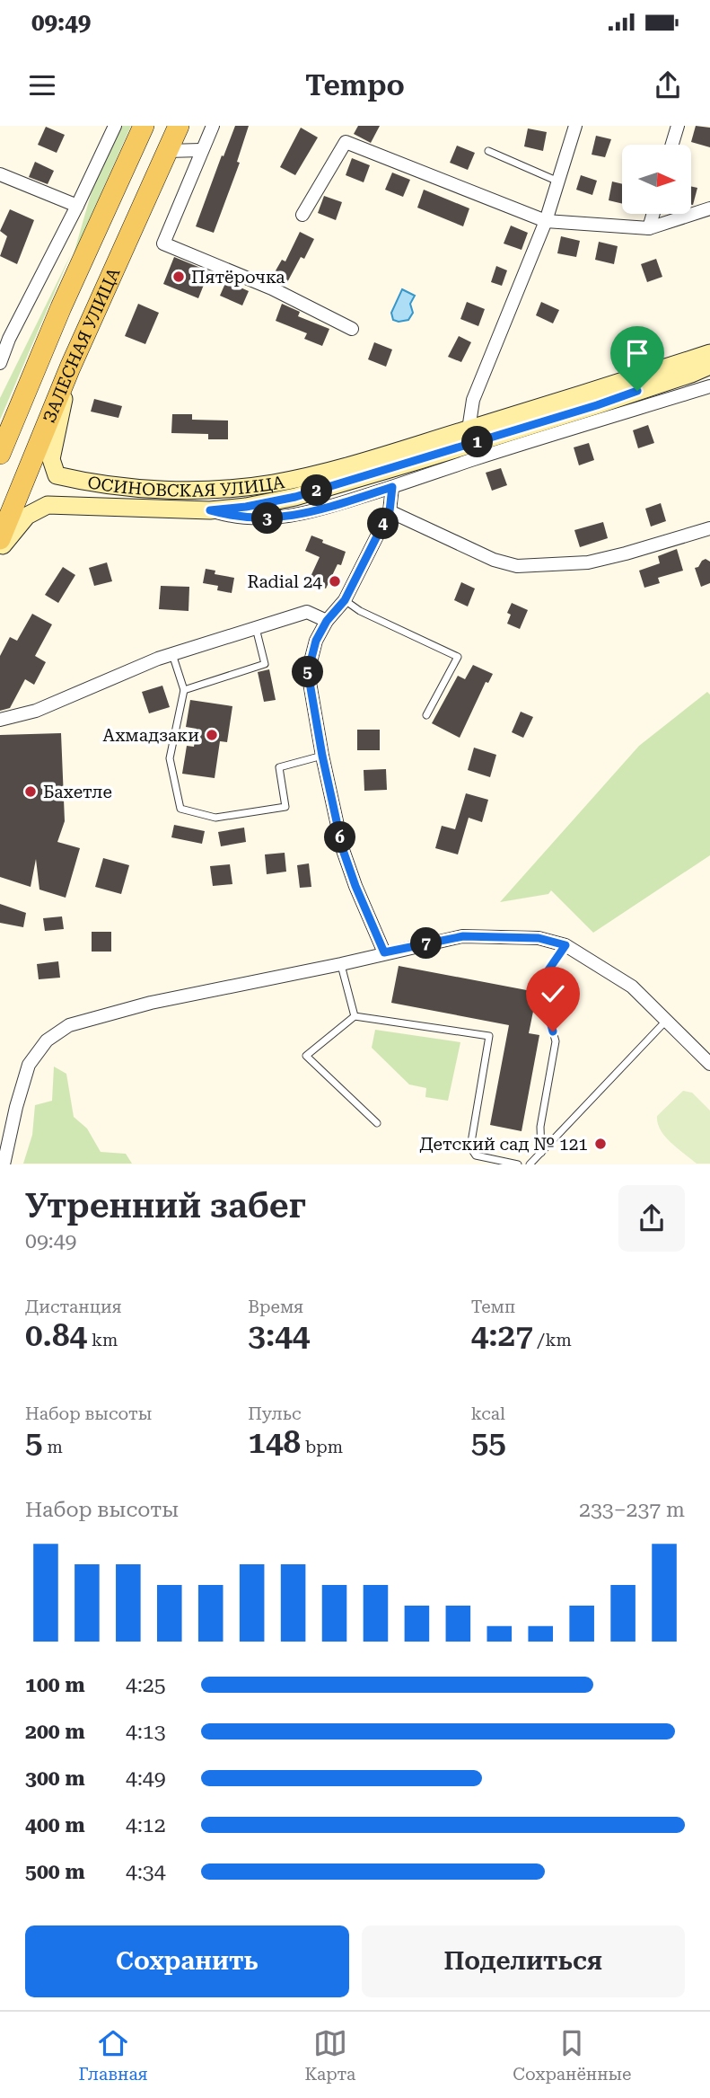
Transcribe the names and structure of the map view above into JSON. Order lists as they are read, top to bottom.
{
  "streets": {
    "main road": ["ЗАЛЕСНАЯ УЛИЦА"],
    "street": ["ОСИНОВСКАЯ УЛИЦА"]
  },
  "crossings": [
    ["ЗАЛЕСНАЯ УЛИЦА", "ОСИНОВСКАЯ УЛИЦА"]
  ],
  "places": [
    "Пятёрочка",
    "Radial 24",
    "Ахмадзаки",
    "Бахетле",
    "Детский сад № 121"
  ],
  "north": "right",
  "page": {
    "status": "09:49",
    "header": "Tempo",
    "pins": [
      "1",
      "2",
      "3",
      "4",
      "5",
      "6",
      "7"
    ],
    "heading": ["Утренний забег", "09:49"],
    "stats": [
      ["Дистанция", "0.84 km"],
      ["Время", "3:44"],
      ["Темп", "4:27 /km"],
      ["Набор высоты", "5 m"],
      ["Пульс", "148 bpm"],
      ["kcal", "55"]
    ],
    "chart": ["Набор высоты", "233–237 m"],
    "list": [
      {
        "name": "100 m",
        "note": "4:25"
      },
      {
        "name": "200 m",
        "note": "4:13"
      },
      {
        "name": "300 m",
        "note": "4:49"
      },
      {
        "name": "400 m",
        "note": "4:12"
      },
      {
        "name": "500 m",
        "note": "4:34"
      }
    ],
    "buttons": ["Сохранить", "Поделиться"],
    "tabs": ["Главная", "Карта", "Сохранённые"]
  }
}
